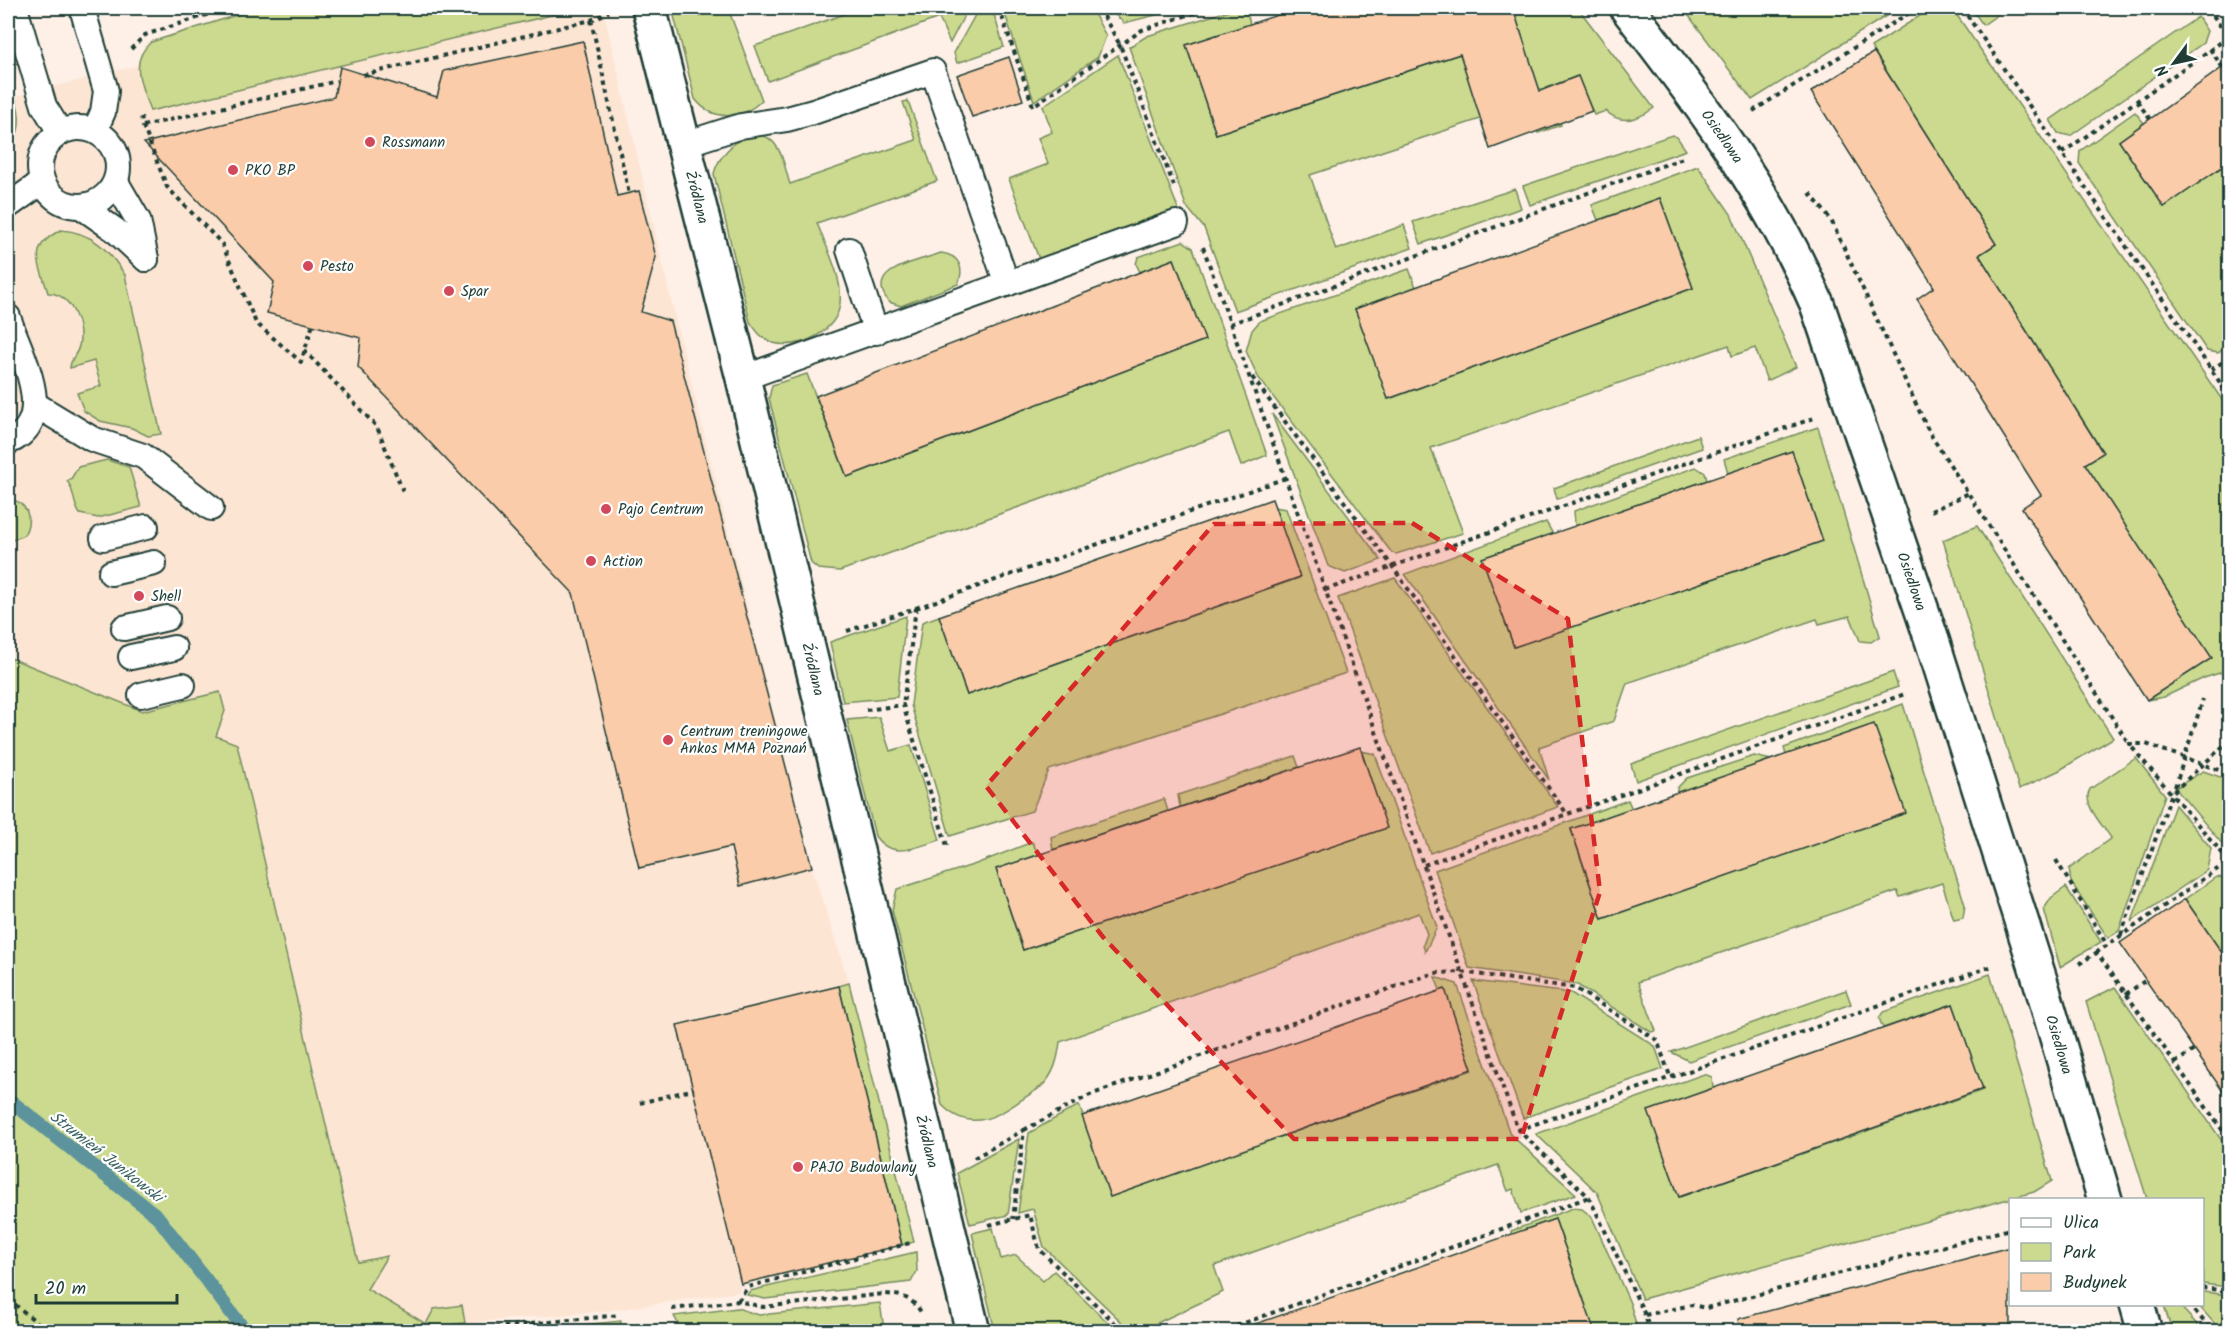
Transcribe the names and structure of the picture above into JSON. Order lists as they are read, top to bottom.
{
  "streets": {
    "street": ["Osiedlowa", "Źródlana"]
  },
  "water": ["Strumień Junikowski"],
  "places": [
    "Rossmann",
    "PKO BP",
    "Pesto",
    "Spar",
    "Pajo Centrum",
    "Action",
    "Shell",
    "Centrum treningowe Ankos MMA Poznań",
    "PAJO Budowlany"
  ],
  "legend": ["Ulica", "Park", "Budynek"],
  "scale_bar": "20 m",
  "north": "bottom left"
}
